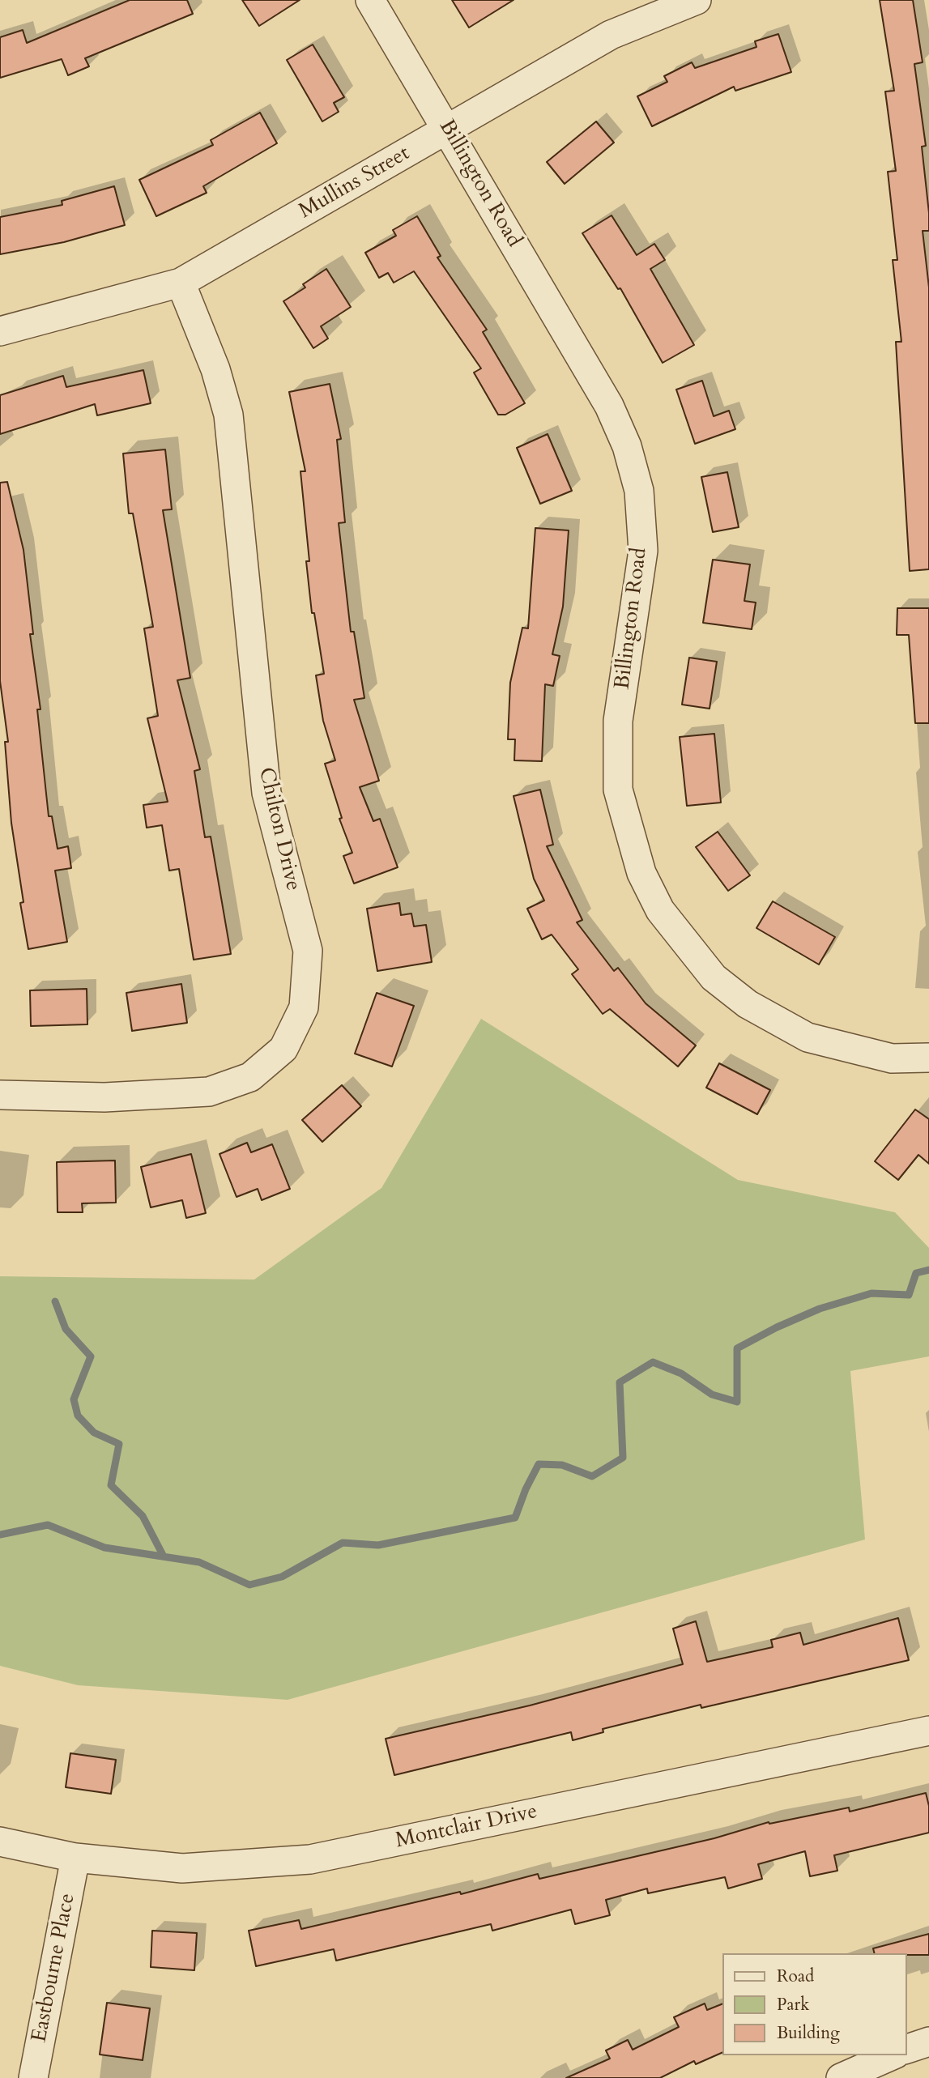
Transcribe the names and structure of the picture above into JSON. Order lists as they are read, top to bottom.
{
  "streets": {
    "street": [
      "Mullins Street",
      "Billington Road",
      "Chilton Drive",
      "Montclair Drive",
      "Eastbourne Place"
    ]
  },
  "crossings": [
    ["Mullins Street", "Billington Road"],
    ["Mullins Street", "Chilton Drive"],
    ["Montclair Drive", "Eastbourne Place"]
  ],
  "legend": ["Road", "Park", "Building"]
}
